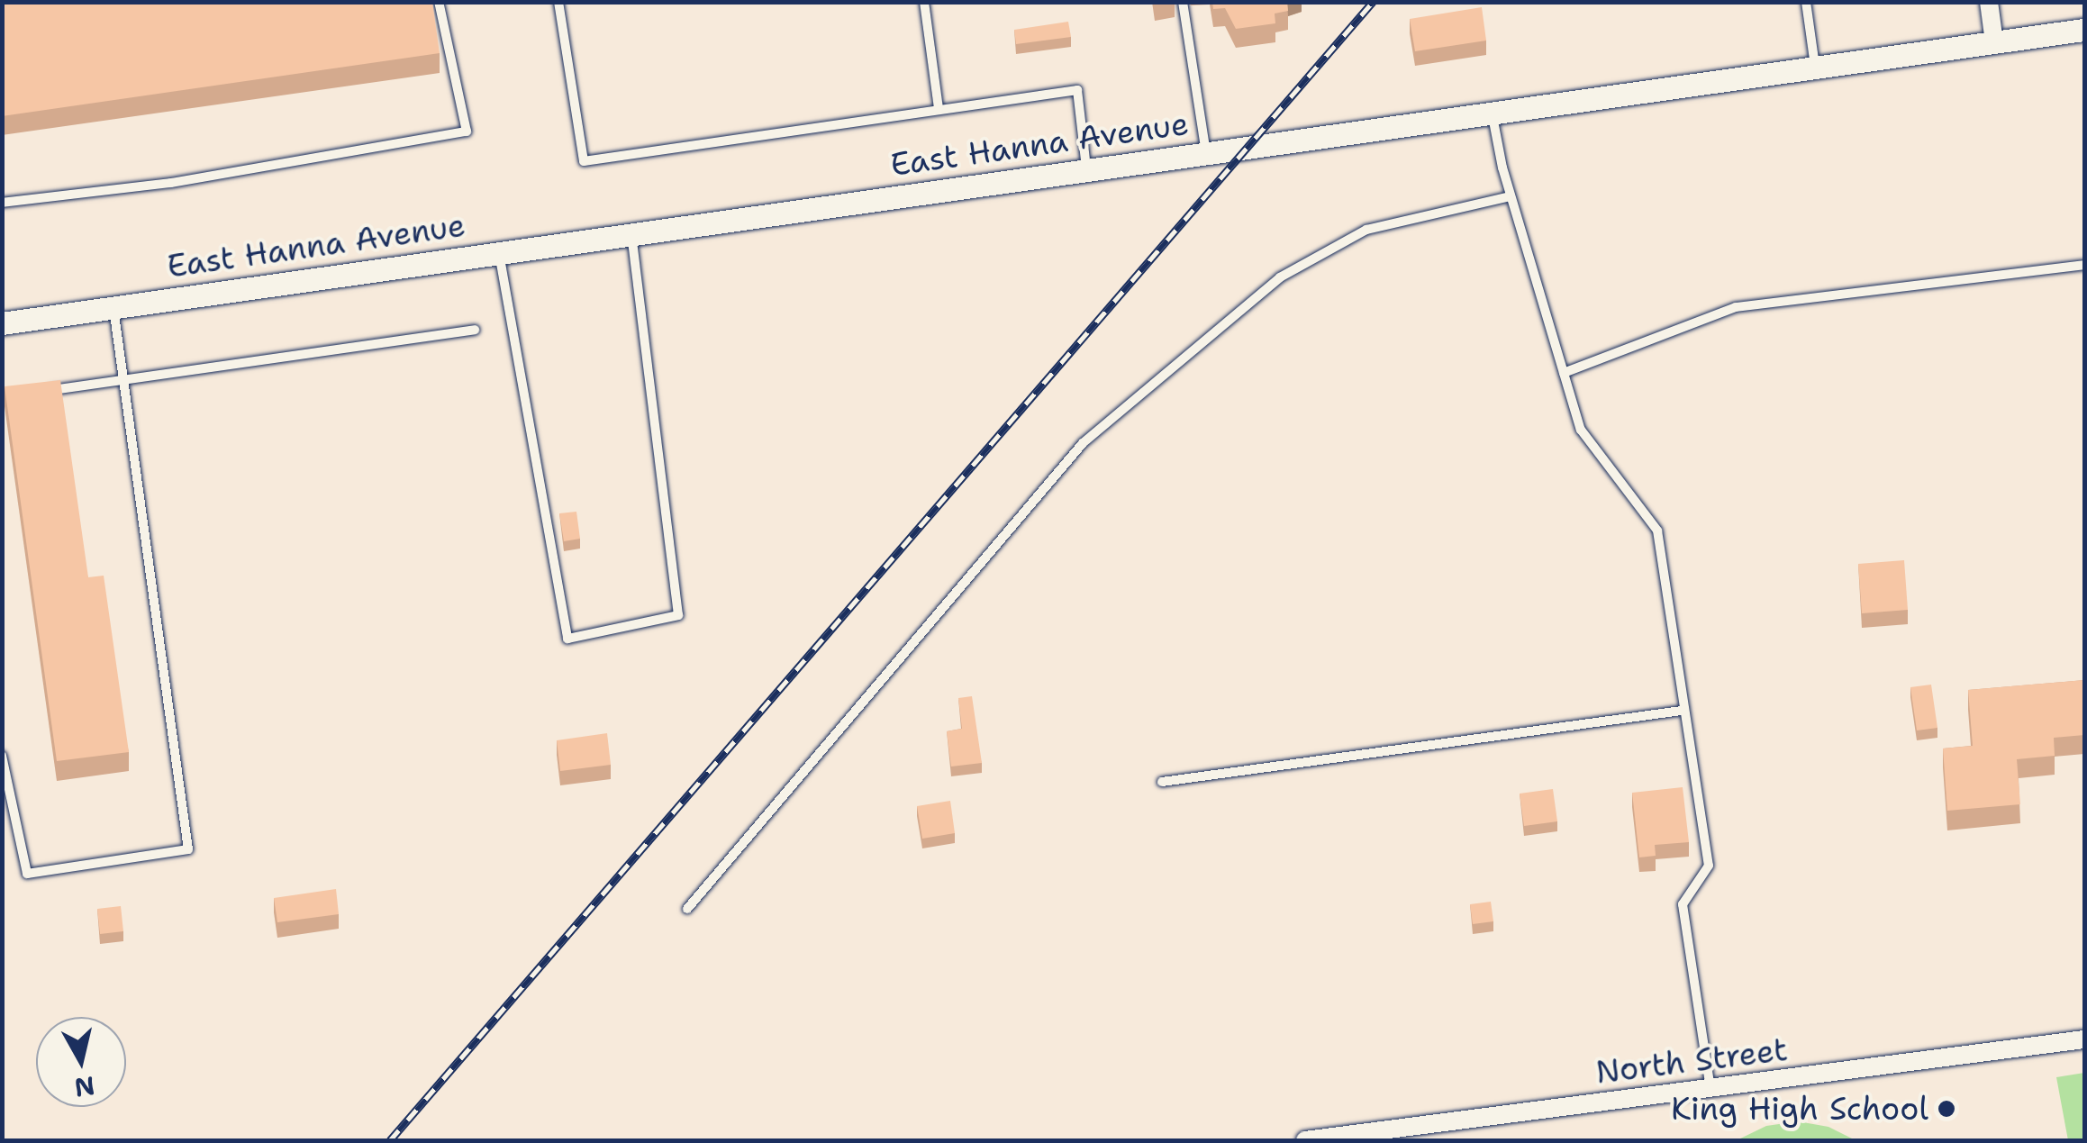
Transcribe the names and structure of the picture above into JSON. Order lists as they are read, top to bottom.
{
  "streets": {
    "street": ["East Hanna Avenue", "North Street"]
  },
  "places": ["King High School"],
  "north": "bottom"
}
